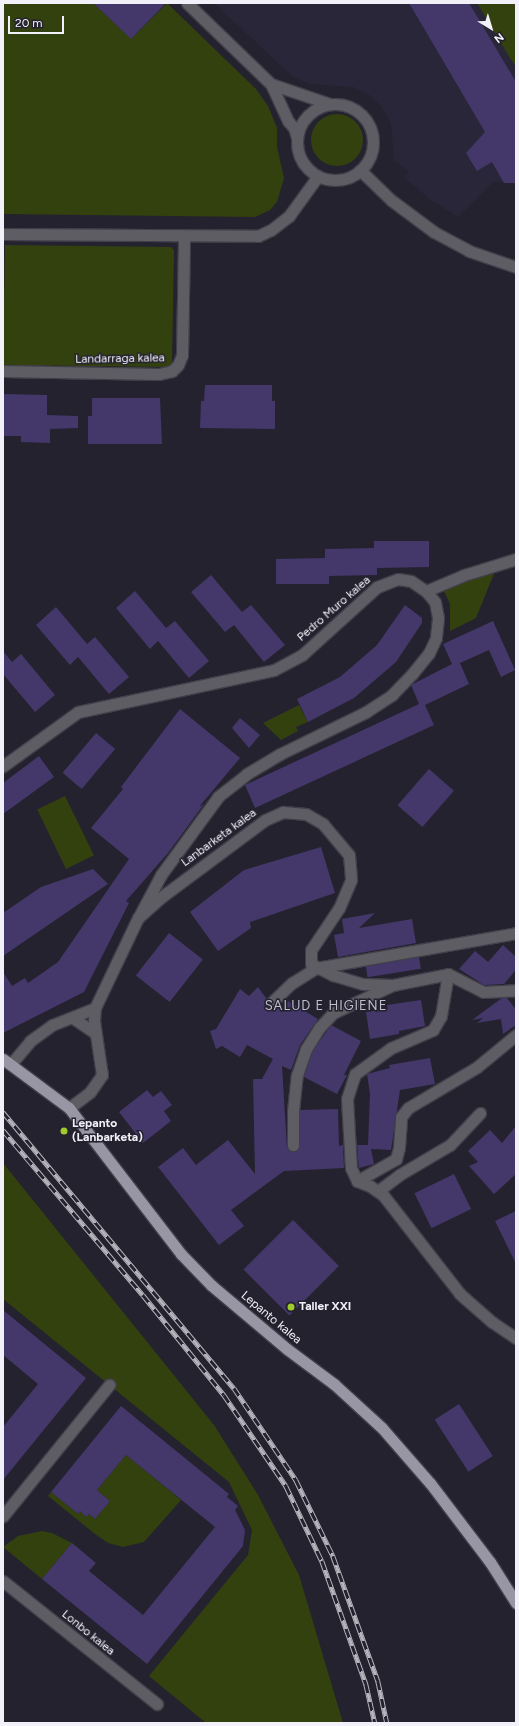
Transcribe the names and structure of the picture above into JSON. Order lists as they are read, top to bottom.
{
  "streets": {
    "main road": ["Lepanto kalea"],
    "street": [
      "Landarraga kalea",
      "Pedro Muro kalea",
      "Lanbarketa kalea",
      "Lonbo kalea"
    ]
  },
  "crossings": [
    ["Pedro Muro kalea", "Lanbarketa kalea"],
    ["Lanbarketa kalea", "Lepanto kalea"]
  ],
  "districts": ["SALUD E HIGIENE"],
  "places": ["Lepanto (Lanbarketa)", "Taller XXI"],
  "scale_bar": "20 m",
  "north": "bottom right"
}
